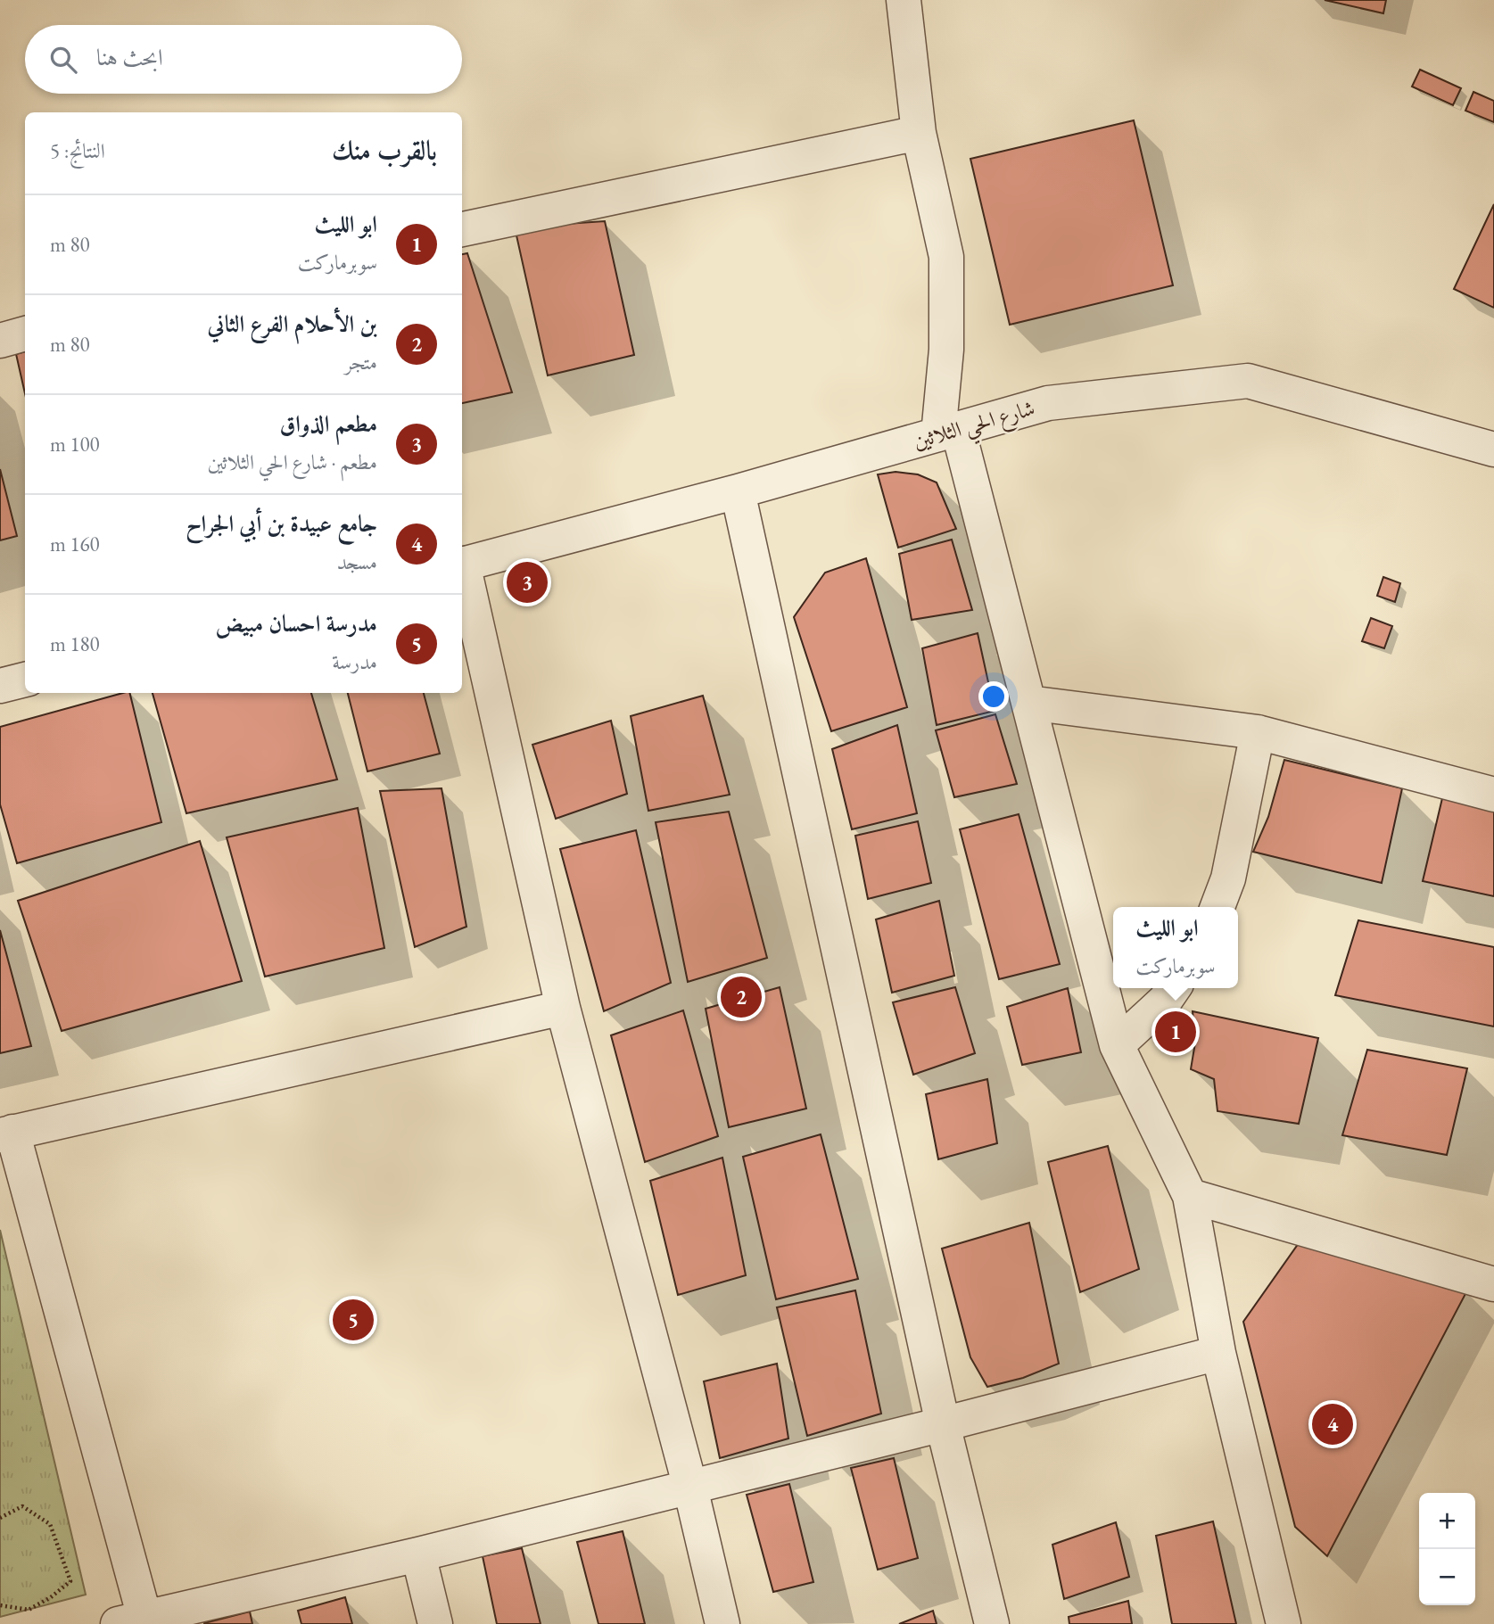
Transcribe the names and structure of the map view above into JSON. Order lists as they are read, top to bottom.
{
  "streets": {
    "street": ["شارع الحي الثلاثين"]
  },
  "page": {
    "search": "ابحث هنا",
    "heading": ["بالقرب منك", "النتائج: 5"],
    "list": [
      {
        "mark": "1",
        "name": "ابو الليث",
        "note": "سوبرماركت",
        "value": "80 m"
      },
      {
        "mark": "2",
        "name": "بن الأحلام الفرع الثاني",
        "note": "متجر",
        "value": "80 m"
      },
      {
        "mark": "3",
        "name": "مطعم الذواق",
        "note": "مطعم · شارع الحي الثلاثين",
        "value": "100 m"
      },
      {
        "mark": "4",
        "name": "جامع عبيدة بن أبي الجراح",
        "note": "مسجد",
        "value": "160 m"
      },
      {
        "mark": "5",
        "name": "مدرسة احسان مبيض",
        "note": "مدرسة",
        "value": "180 m"
      }
    ],
    "pins": [
      "3",
      "2",
      "1",
      "5",
      "4"
    ],
    "popup": ["ابو الليث", "سوبرماركت"],
    "map_buttons": ["+", "−"]
  }
}
